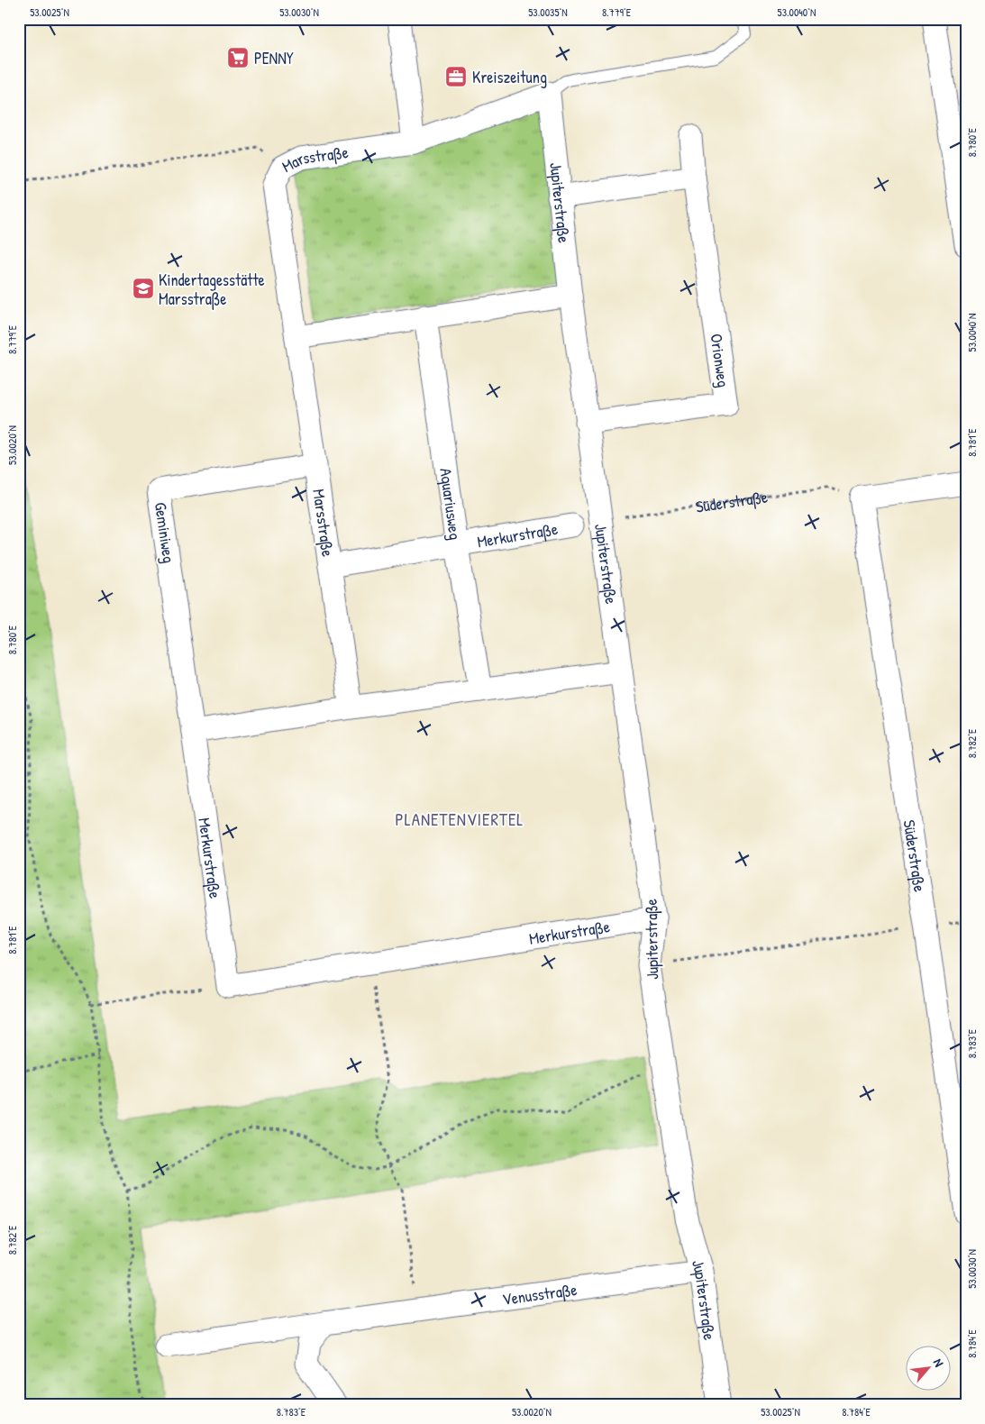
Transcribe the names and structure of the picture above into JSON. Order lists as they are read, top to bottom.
{
  "streets": {
    "street": [
      "Marsstraße",
      "Jupiterstraße",
      "Orionweg",
      "Süderstraße",
      "Aquariusweg",
      "Geminiweg",
      "Merkurstraße",
      "Venusstraße"
    ]
  },
  "crossings": [
    ["Marsstraße", "Geminiweg"],
    ["Marsstraße", "Merkurstraße"],
    ["Jupiterstraße", "Orionweg"],
    ["Jupiterstraße", "Süderstraße"],
    ["Jupiterstraße", "Merkurstraße"],
    ["Jupiterstraße", "Venusstraße"],
    ["Aquariusweg", "Merkurstraße"],
    ["Geminiweg", "Merkurstraße"]
  ],
  "districts": ["PLANETENVIERTEL"],
  "places": {
    "supermarket": ["PENNY"],
    "office": ["Kreiszeitung"],
    "school or university": ["Kindertagesstätte Marsstraße"]
  },
  "north": "top right",
  "coordinates": [
    "53.0025°N",
    "53.0030°N",
    "53.0035°N",
    "8.779°E",
    "53.0040°N",
    "8.780°E",
    "8.781°E",
    "53.0020°N",
    "8.782°E",
    "8.783°E",
    "8.784°E"
  ]
}
